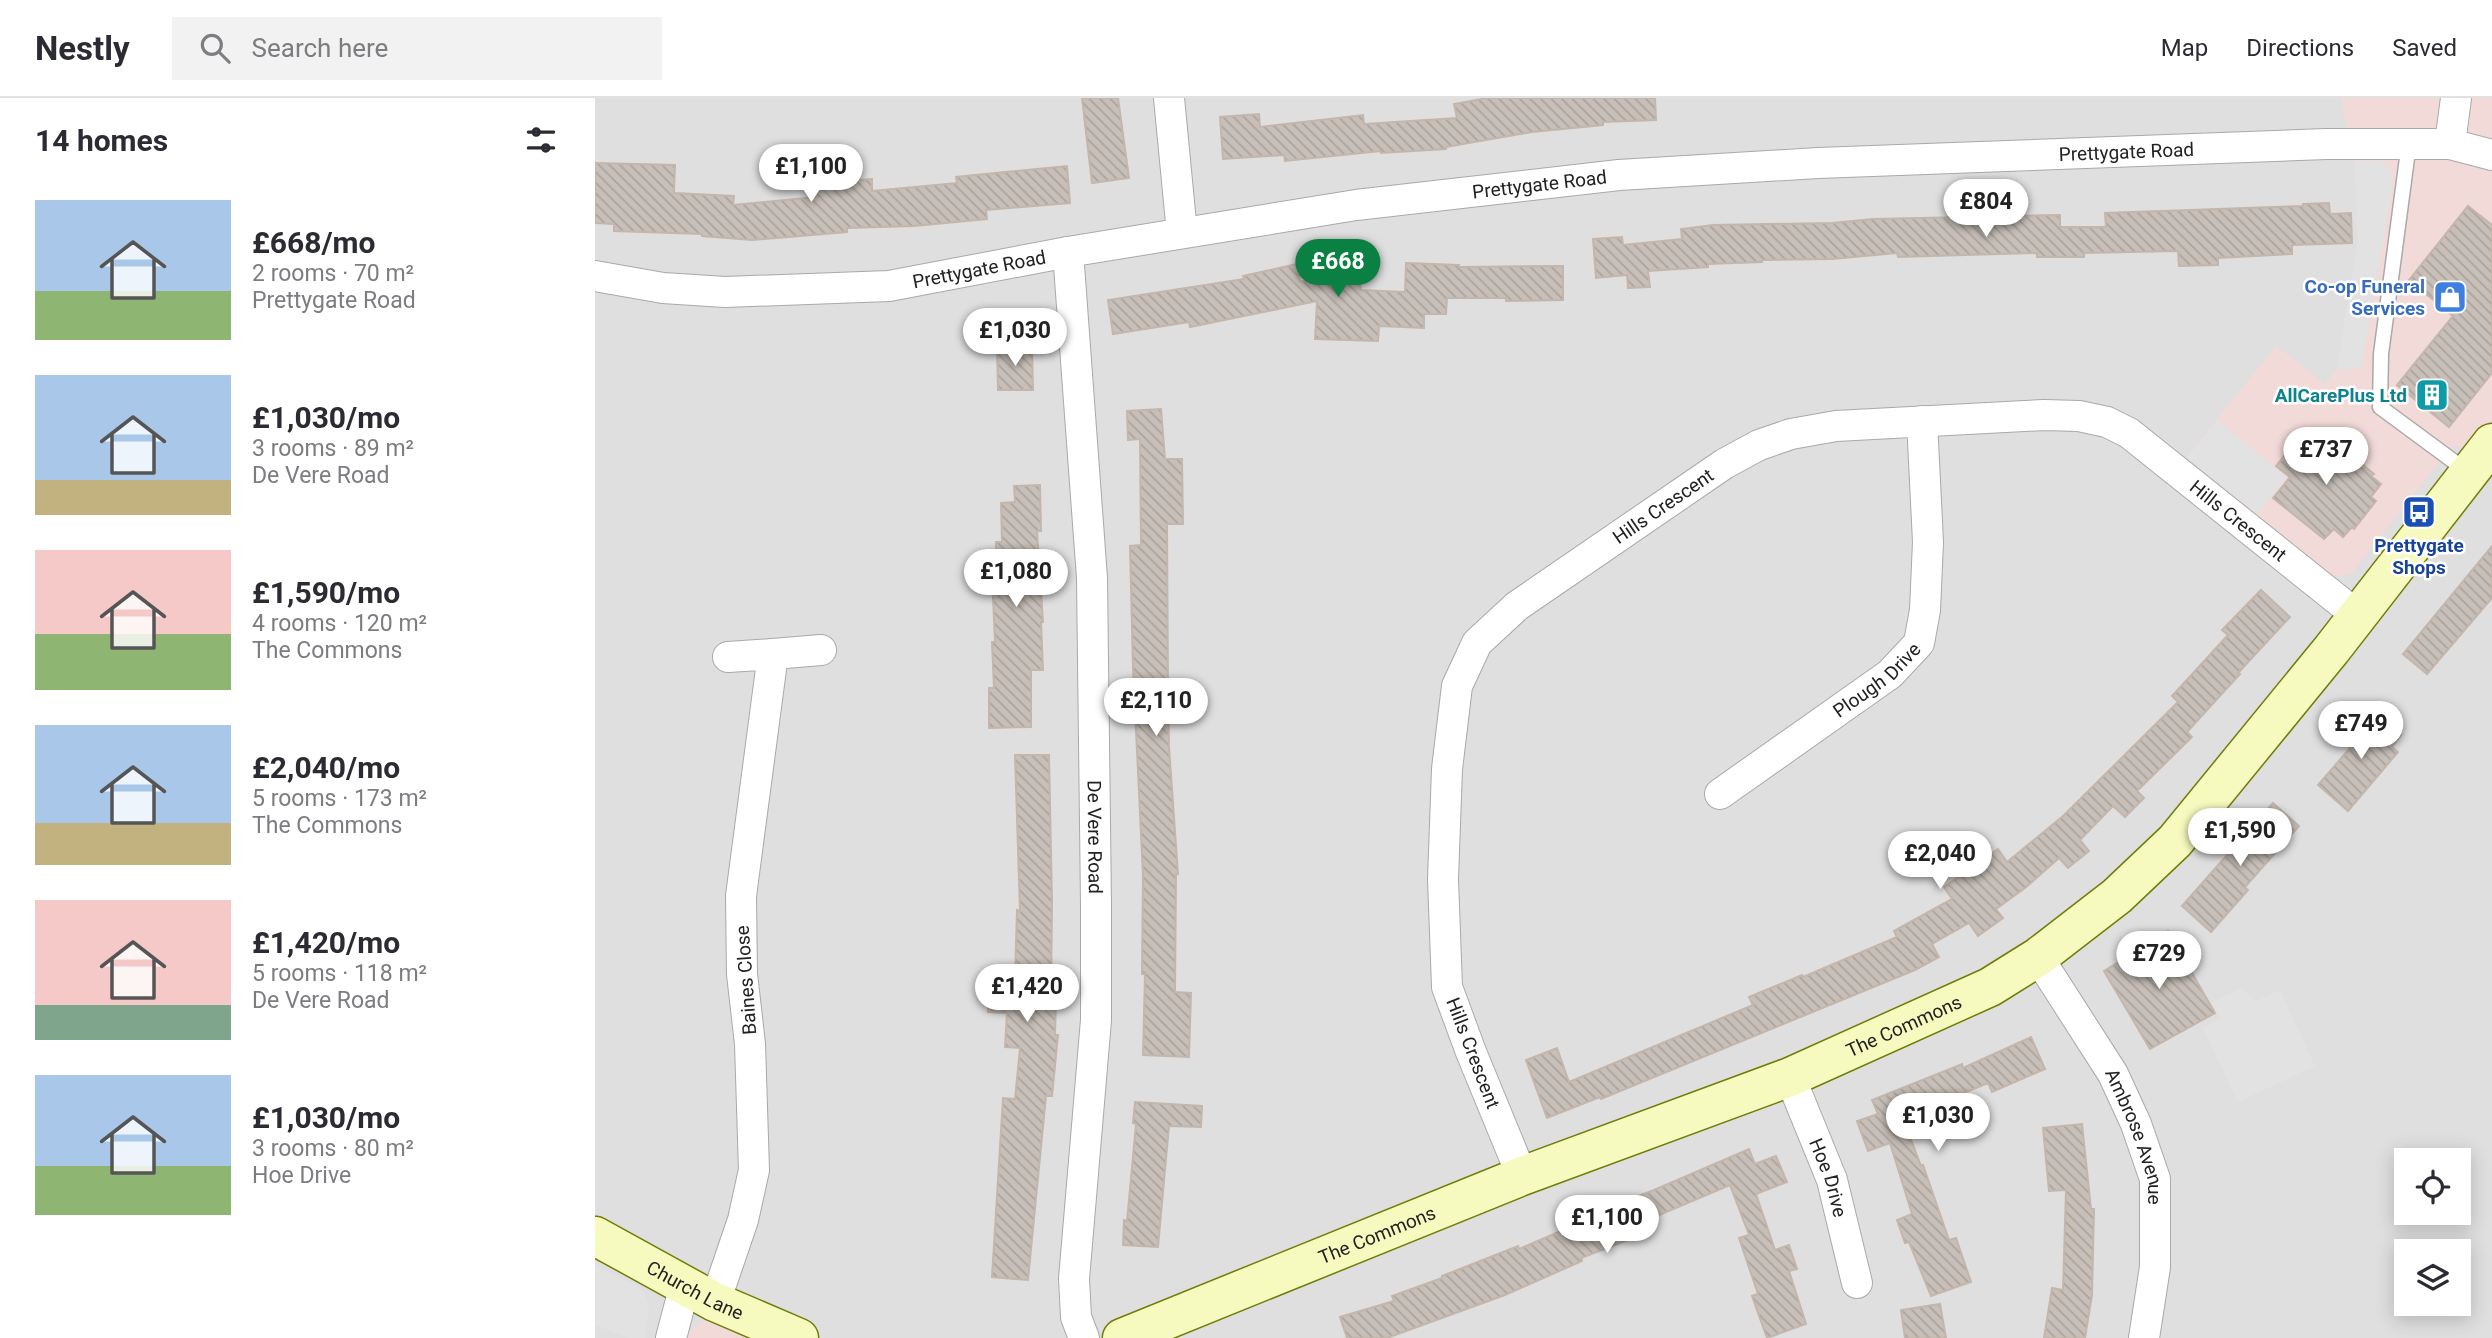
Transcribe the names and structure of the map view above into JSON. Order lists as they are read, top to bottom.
{
  "streets": {
    "street": [
      "Prettygate Road",
      "Hills Crescent",
      "Plough Drive",
      "De Vere Road",
      "Baines Close",
      "The Commons",
      "Ambrose Avenue",
      "Hoe Drive",
      "Church Lane"
    ]
  },
  "crossings": [
    ["Prettygate Road", "De Vere Road"],
    ["Hills Crescent", "Plough Drive"],
    ["Hills Crescent", "The Commons"],
    ["Baines Close", "Church Lane"],
    ["The Commons", "Ambrose Avenue"],
    ["The Commons", "Hoe Drive"]
  ],
  "places": {
    "shop": ["Co-op Funeral Services"],
    "building": ["AllCarePlus Ltd"],
    "bus stop": ["Prettygate Shops"]
  },
  "page": {
    "header": "Nestly",
    "search": "Search here",
    "nav": ["Map", "Directions", "Saved"],
    "heading": "14 homes",
    "price": [
      "£1,100",
      "£804",
      "£668",
      "£1,030",
      "£737",
      "£1,080",
      "£2,110",
      "£749",
      "£1,590",
      "£2,040",
      "£729",
      "£1,420",
      "£1,030",
      "£1,100"
    ],
    "list": [
      {
        "name": "£668/mo",
        "note": "2 rooms · 70 m² · Prettygate Road"
      },
      {
        "name": "£1,030/mo",
        "note": "3 rooms · 89 m² · De Vere Road"
      },
      {
        "name": "£1,590/mo",
        "note": "4 rooms · 120 m² · The Commons"
      },
      {
        "name": "£2,040/mo",
        "note": "5 rooms · 173 m² · The Commons"
      },
      {
        "name": "£1,420/mo",
        "note": "5 rooms · 118 m² · De Vere Road"
      },
      {
        "name": "£1,030/mo",
        "note": "3 rooms · 80 m² · Hoe Drive"
      }
    ]
  }
}
